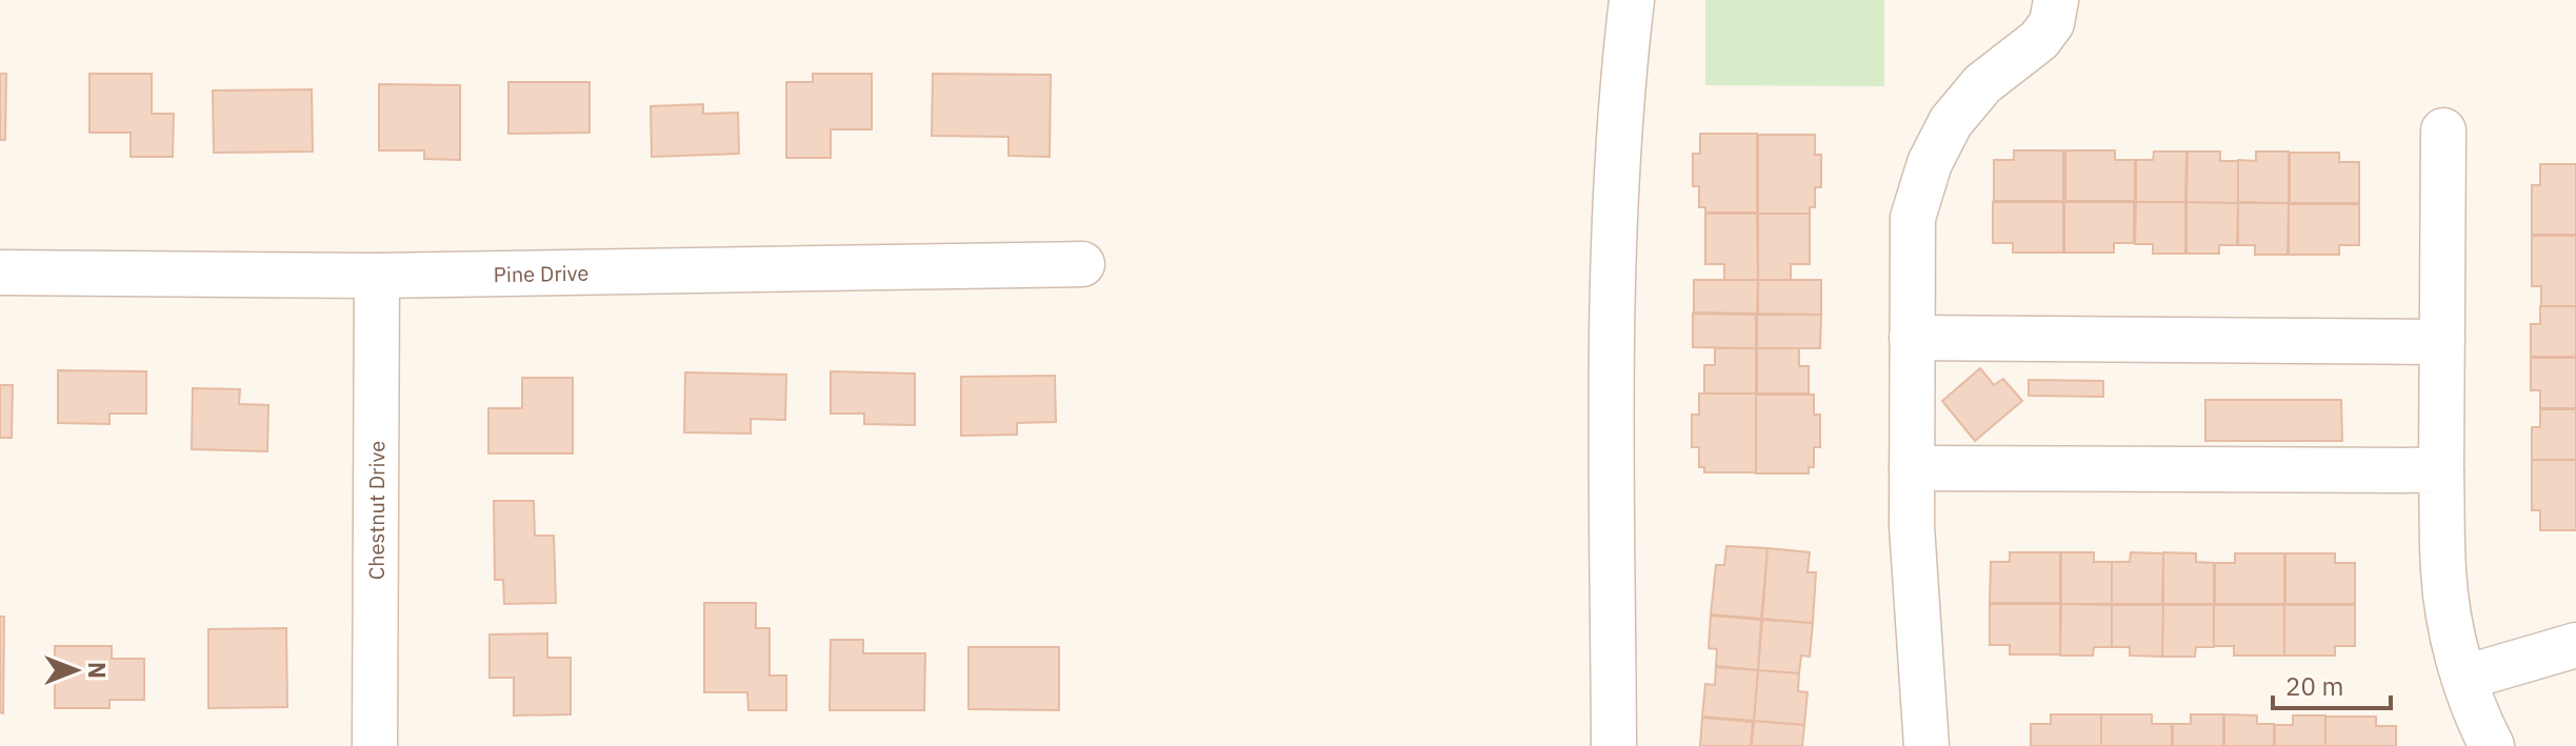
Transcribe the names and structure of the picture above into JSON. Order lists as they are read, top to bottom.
{
  "streets": {
    "street": ["Pine Drive", "Chestnut Drive"]
  },
  "crossings": [
    ["Pine Drive", "Chestnut Drive"]
  ],
  "scale_bar": "20 m",
  "north": "right"
}
